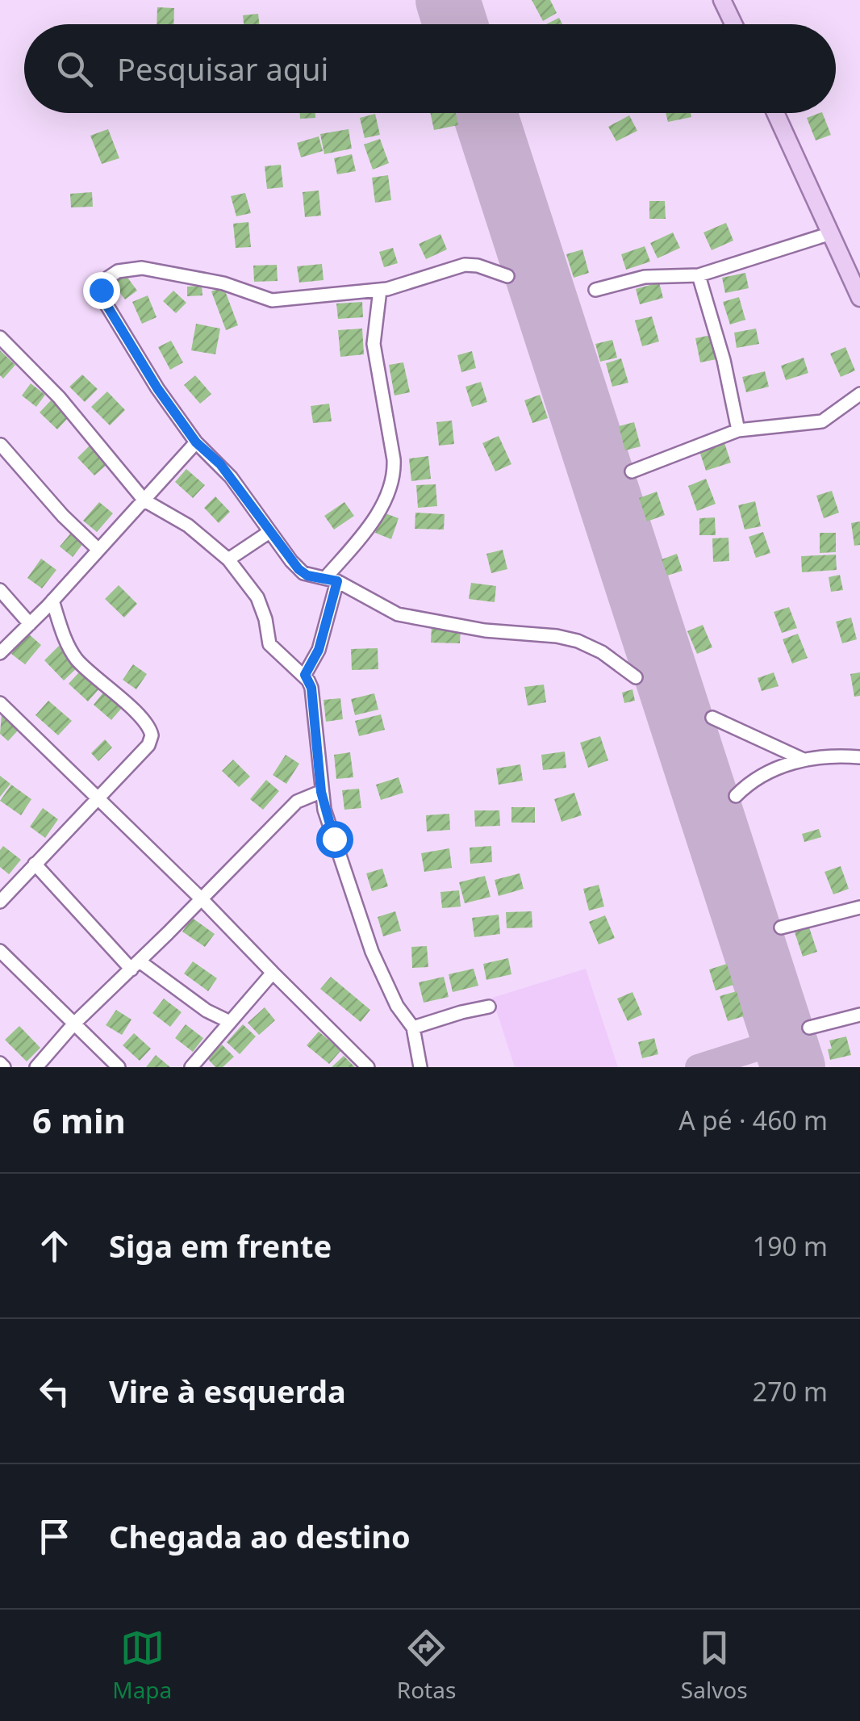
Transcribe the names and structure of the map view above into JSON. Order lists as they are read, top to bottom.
{
  "page": {
    "search": "Pesquisar aqui",
    "heading": ["6 min", "A pé · 460 m"],
    "list": [
      ["Siga em frente", "190 m"],
      ["Vire à esquerda", "270 m"],
      "Chegada ao destino"
    ],
    "nav": ["Mapa", "Rotas", "Salvos"]
  }
}
